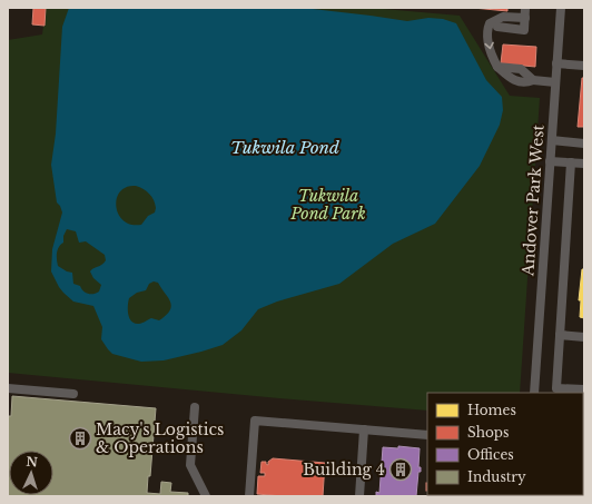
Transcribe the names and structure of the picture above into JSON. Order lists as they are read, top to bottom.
{
  "streets": {
    "street": ["Andover Park West"]
  },
  "water": ["Tukwila Pond"],
  "parks": ["Tukwila Pond Park"],
  "places": {
    "building": ["Macy's Logistics & Operations", "Building 4"]
  },
  "legend": [
    "Homes",
    "Shops",
    "Offices",
    "Industry"
  ],
  "north": "top"
}
